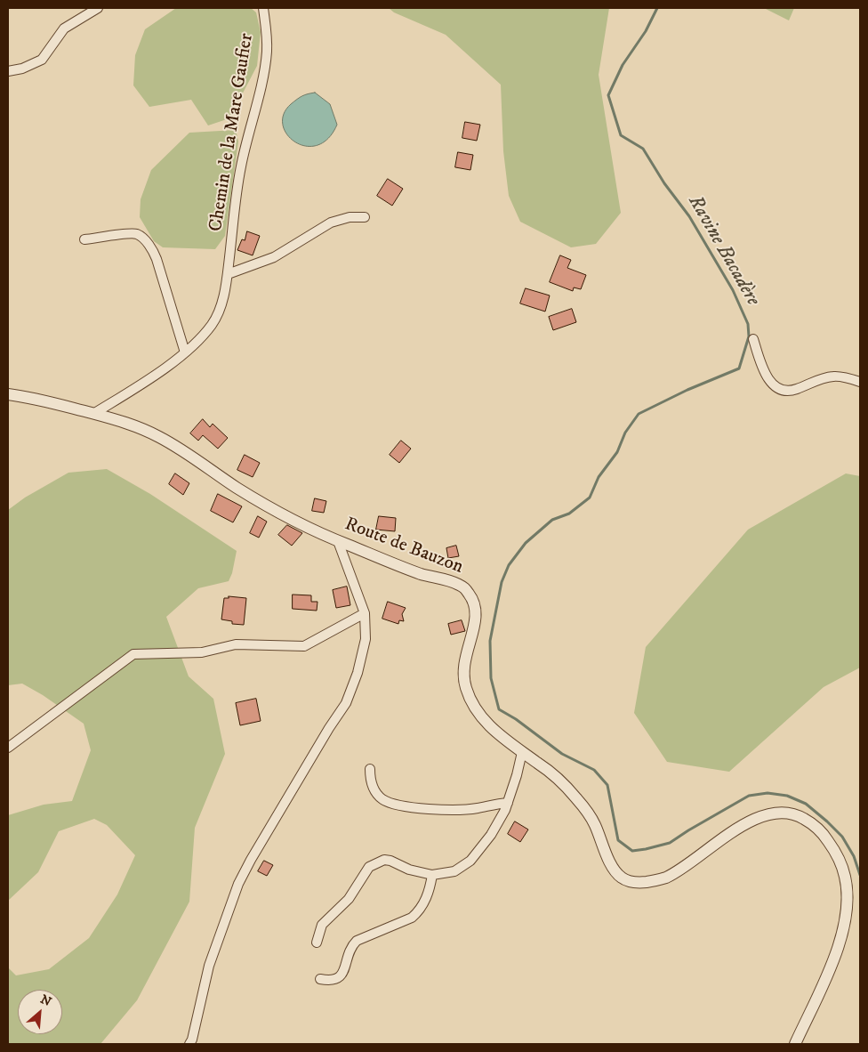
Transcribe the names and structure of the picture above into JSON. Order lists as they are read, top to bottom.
{
  "streets": {
    "street": ["Chemin de la Mare Gaufier", "Route de Bauzon"]
  },
  "crossings": [
    ["Chemin de la Mare Gaufier", "Route de Bauzon"]
  ],
  "water": ["Ravine Bacadère"],
  "north": "top right"
}
